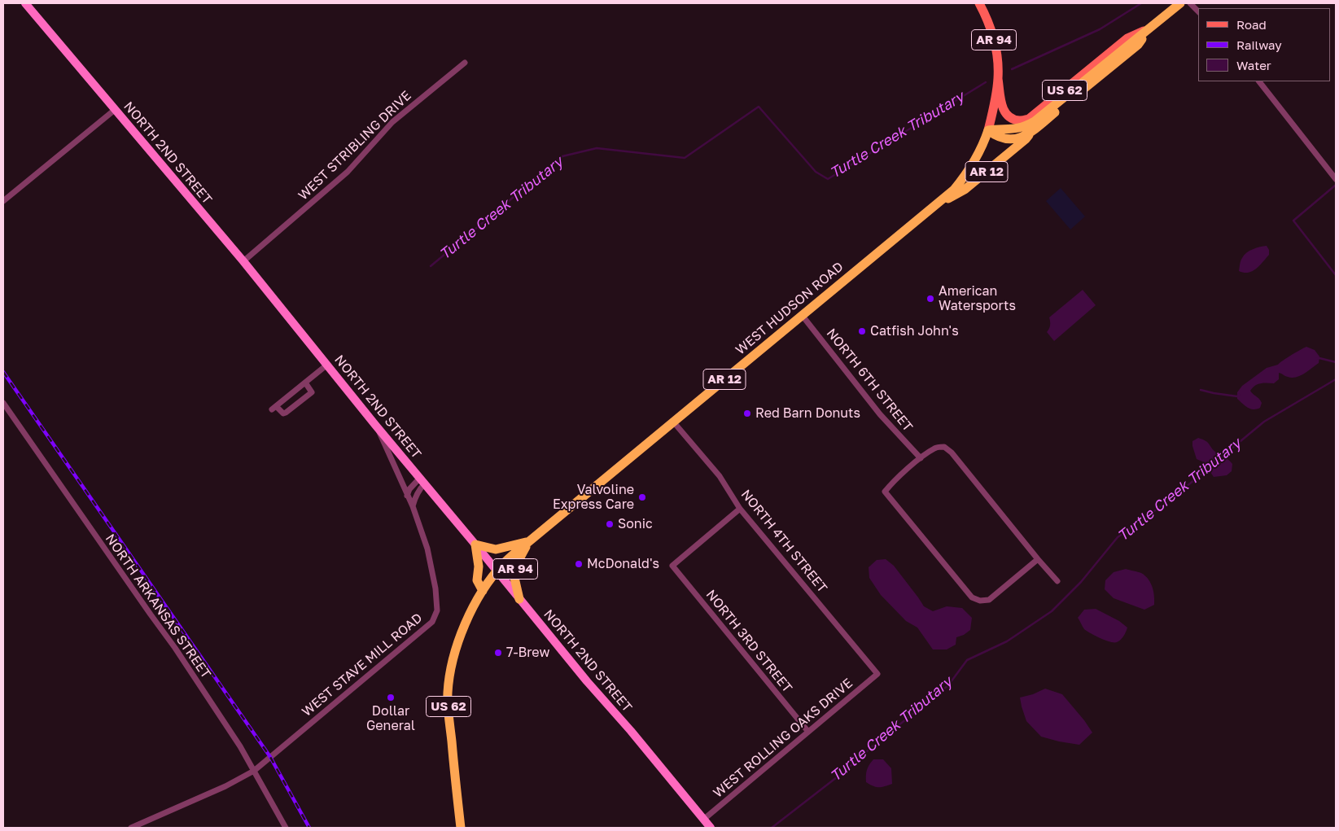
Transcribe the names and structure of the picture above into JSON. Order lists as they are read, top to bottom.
{
  "streets": {
    "highway": [
      "AR 94",
      "US 62",
      "AR 12",
      "WEST HUDSON ROAD"
    ],
    "main road": ["NORTH 2ND STREET"],
    "street": [
      "WEST STRIBLING DRIVE",
      "NORTH 6TH STREET",
      "NORTH 4TH STREET",
      "NORTH ARKANSAS STREET",
      "NORTH 3RD STREET",
      "WEST STAVE MILL ROAD",
      "WEST ROLLING OAKS DRIVE"
    ]
  },
  "crossings": [
    ["AR 94", "US 62"],
    ["AR 94", "NORTH 2ND STREET"],
    ["AR 94", "AR 12"],
    ["AR 94", "WEST HUDSON ROAD"],
    ["US 62", "NORTH 2ND STREET"],
    ["US 62", "AR 12"],
    ["US 62", "WEST HUDSON ROAD"],
    ["WEST STRIBLING DRIVE", "NORTH 2ND STREET"],
    ["NORTH 2ND STREET", "AR 12"],
    ["NORTH 2ND STREET", "WEST HUDSON ROAD"],
    ["NORTH 2ND STREET", "WEST STAVE MILL ROAD"],
    ["NORTH 2ND STREET", "WEST ROLLING OAKS DRIVE"],
    ["AR 12", "WEST HUDSON ROAD"],
    ["WEST HUDSON ROAD", "NORTH 6TH STREET"],
    ["WEST HUDSON ROAD", "NORTH 4TH STREET"],
    ["NORTH 4TH STREET", "NORTH 3RD STREET"],
    ["NORTH 4TH STREET", "WEST ROLLING OAKS DRIVE"],
    ["NORTH ARKANSAS STREET", "WEST STAVE MILL ROAD"],
    ["NORTH 3RD STREET", "WEST ROLLING OAKS DRIVE"]
  ],
  "water": ["Turtle Creek Tributary"],
  "places": [
    "American Watersports",
    "Catfish John's",
    "Red Barn Donuts",
    "Valvoline Express Care",
    "Sonic",
    "McDonald's",
    "7-Brew",
    "Dollar General"
  ],
  "legend": ["Road", "Railway", "Water"]
}
